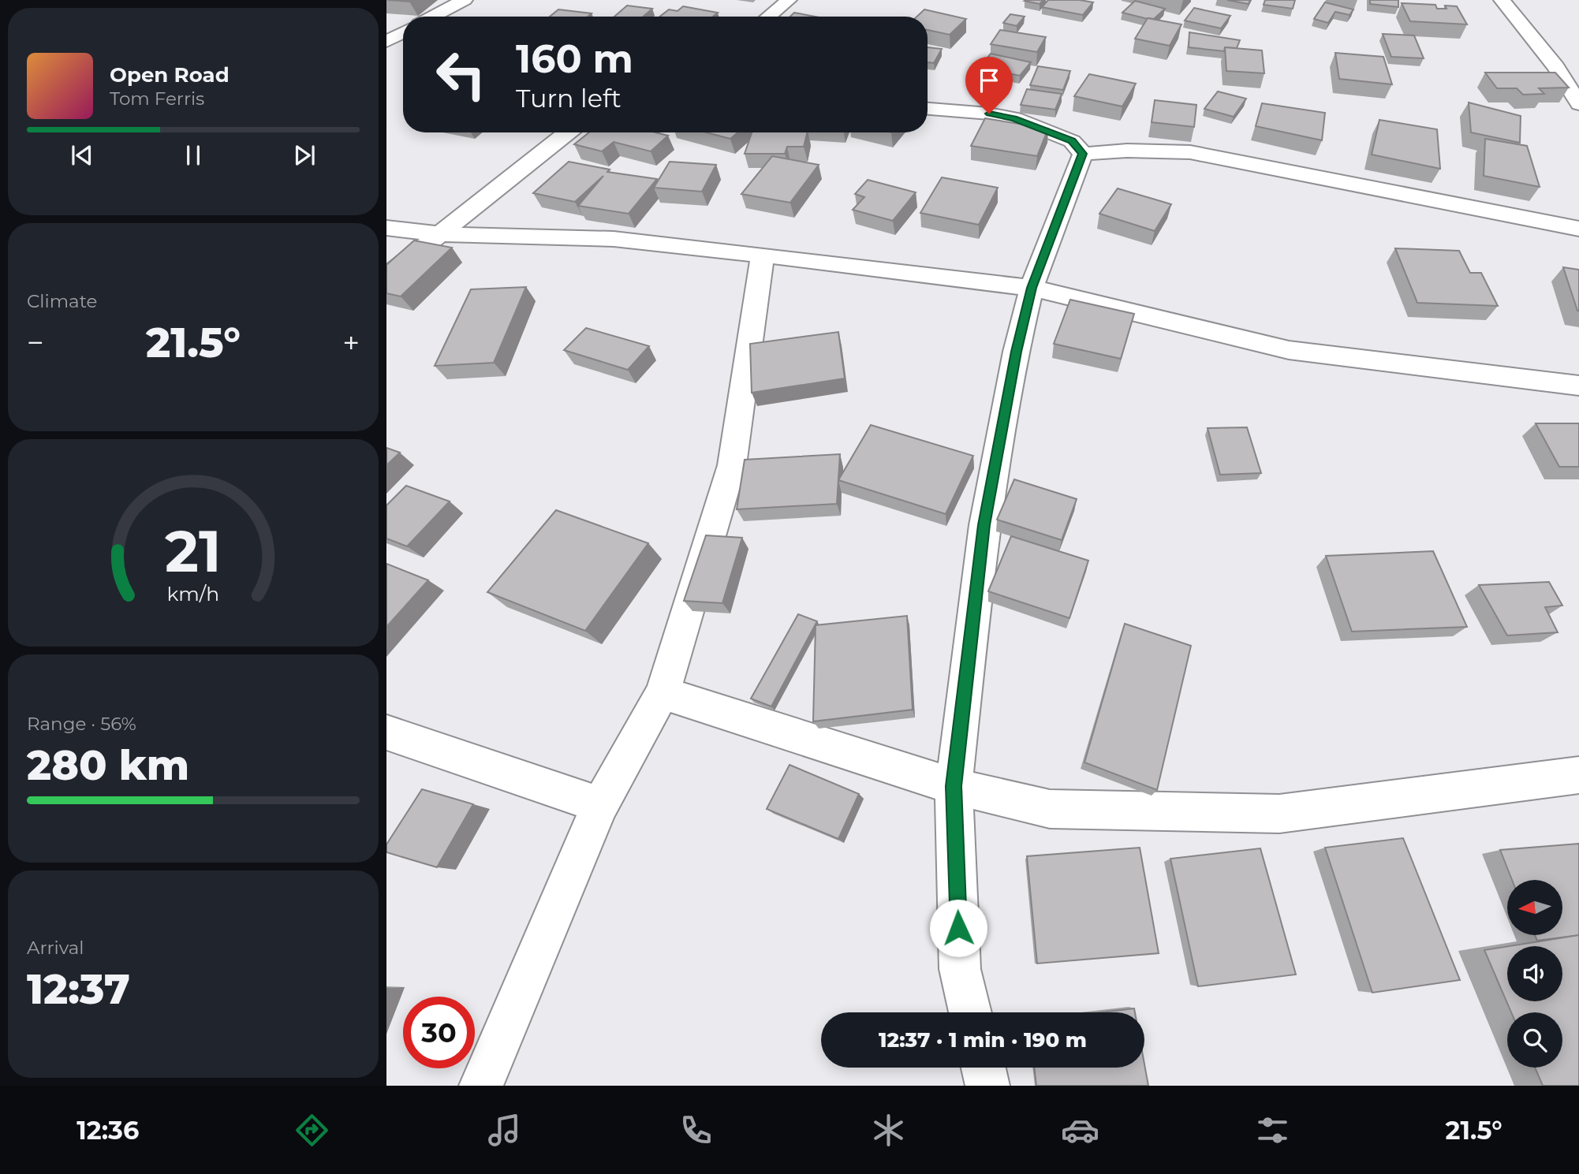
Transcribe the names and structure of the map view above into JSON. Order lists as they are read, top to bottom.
{
  "north": "left",
  "page": {
    "turn": ["160 m", "Turn left"],
    "song": ["Open Road", "Tom Ferris"],
    "tile": [
      "Climate",
      ["Range · 56%", "280 km"],
      ["Arrival", "12:37"]
    ],
    "heat": ["−", "21.5°", "+"],
    "limit": "30",
    "trip": "12:37 · 1 min · 190 m",
    "tabs": ["12:36", "21.5°"],
    "gauge": ["21", "km/h"]
  }
}
